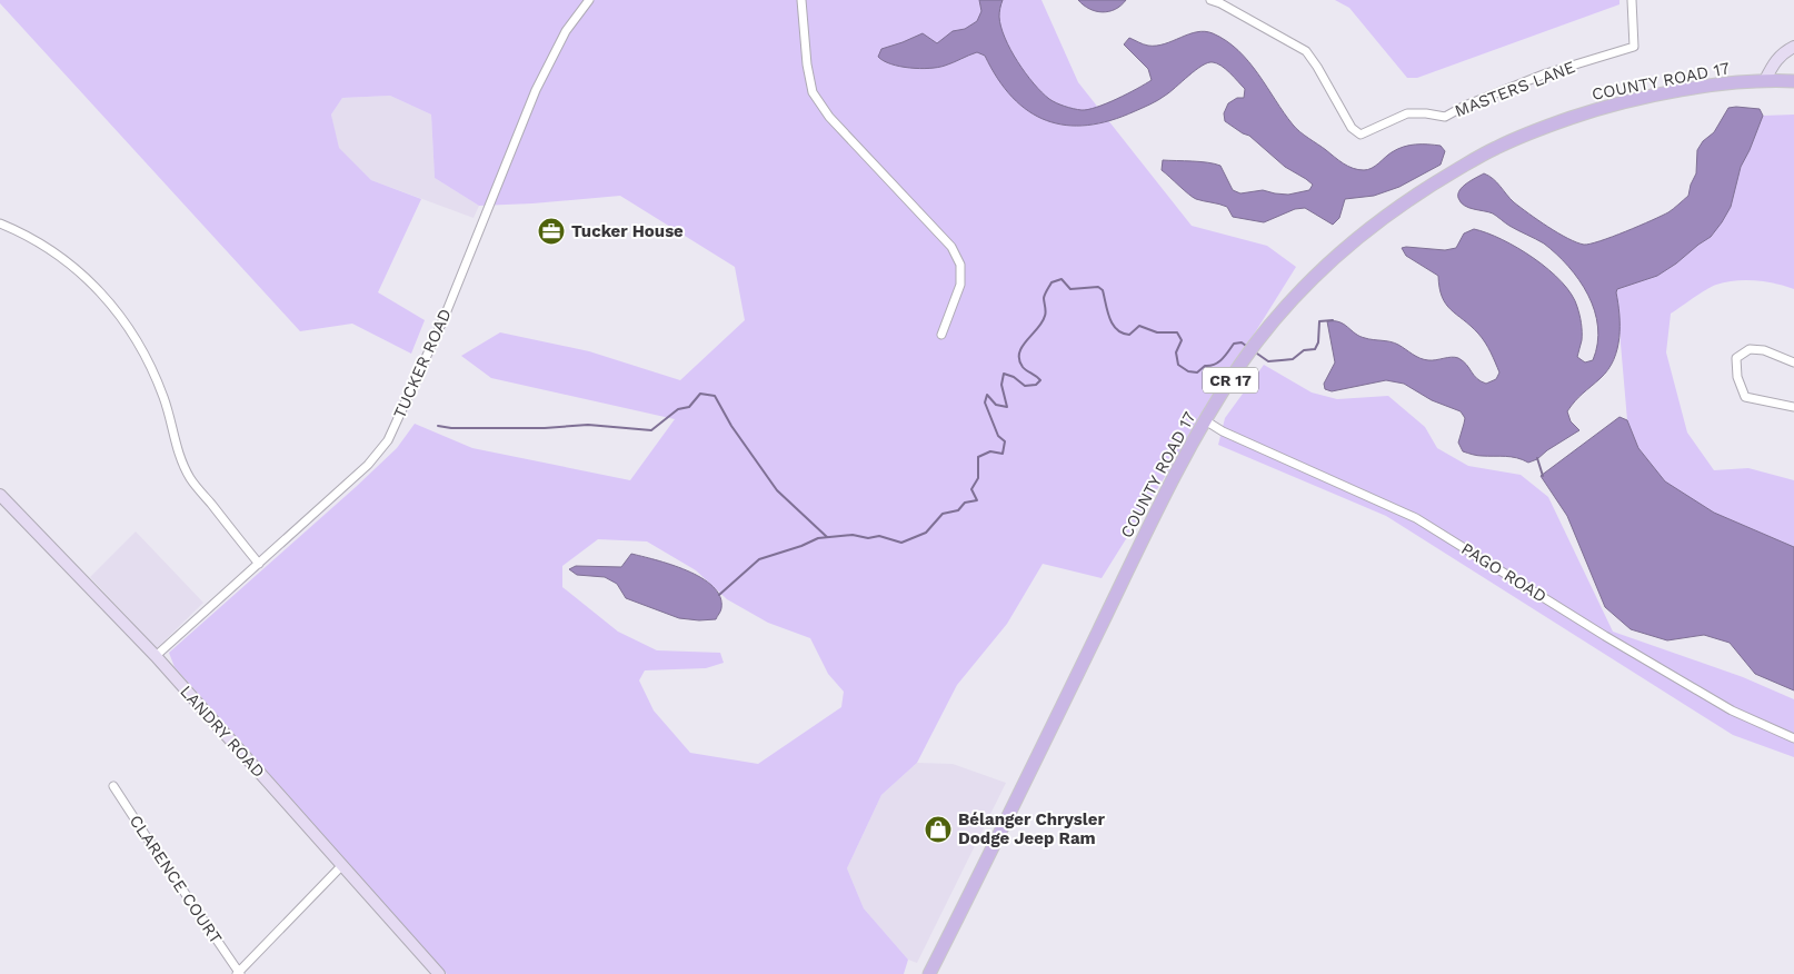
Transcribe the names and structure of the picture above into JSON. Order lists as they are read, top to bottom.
{
  "streets": {
    "main road": ["COUNTY ROAD 17", "CR 17", "LANDRY ROAD"],
    "street": [
      "MASTERS LANE",
      "TUCKER ROAD",
      "PAGO ROAD",
      "CLARENCE COURT"
    ]
  },
  "crossings": [
    ["COUNTY ROAD 17", "PAGO ROAD"],
    ["TUCKER ROAD", "LANDRY ROAD"]
  ],
  "places": {
    "office": ["Tucker House"],
    "shop": ["Bélanger Chrysler Dodge Jeep Ram"]
  }
}
